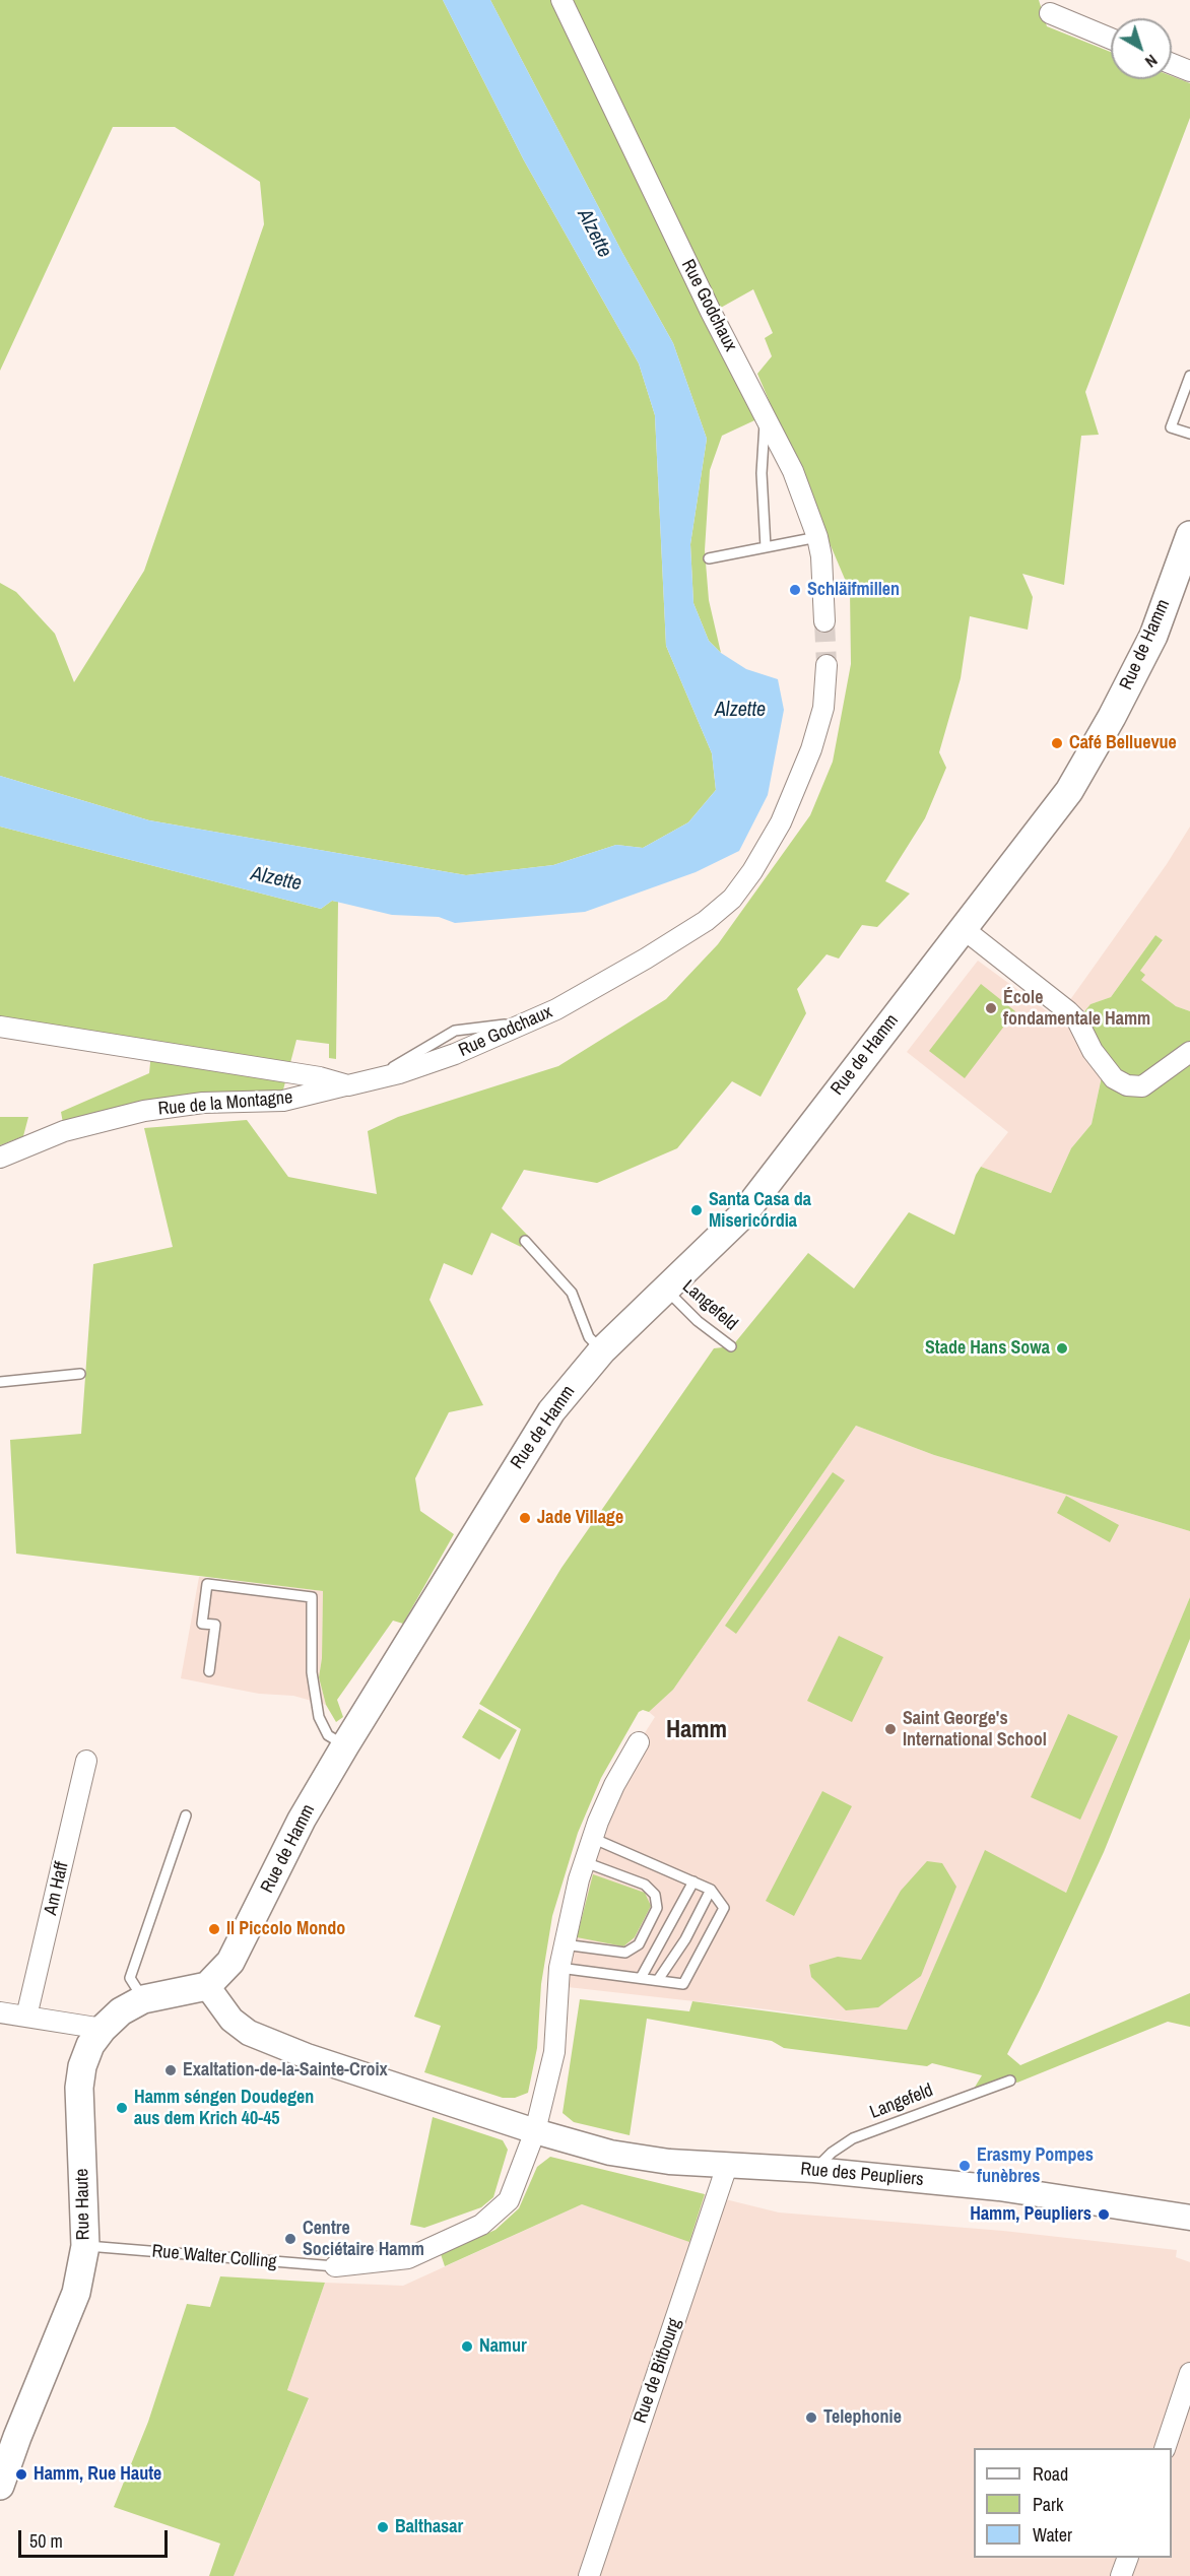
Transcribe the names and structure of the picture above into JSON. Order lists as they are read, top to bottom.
{
  "streets": {
    "main road": ["Rue de Hamm", "Rue Haute"],
    "street": [
      "Rue Godchaux",
      "Rue de la Montagne",
      "Am Haff",
      "Rue des Peupliers",
      "Rue Walter Colling",
      "Rue de Bitbourg"
    ],
    "lane": ["Langefeld"]
  },
  "crossings": [
    ["Rue Godchaux", "Rue de la Montagne"],
    ["Rue de Hamm", "Langefeld"],
    ["Rue de Hamm", "Rue des Peupliers"],
    ["Rue de Hamm", "Rue Haute"],
    ["Langefeld", "Rue des Peupliers"],
    ["Rue des Peupliers", "Rue Haute"],
    ["Rue des Peupliers", "Rue Walter Colling"],
    ["Rue des Peupliers", "Rue de Bitbourg"],
    ["Rue Haute", "Rue Walter Colling"]
  ],
  "districts": ["Hamm"],
  "water": ["Alzette"],
  "places": [
    "Schläifmillen",
    "Café Belluevue",
    "École fondamentale Hamm",
    "Santa Casa da Misericórdia",
    "Stade Hans Sowa",
    "Jade Village",
    "Saint George's International School",
    "Il Piccolo Mondo",
    "Exaltation-de-la-Sainte-Croix",
    "Hamm séngen Doudegen aus dem Krich 40-45",
    "Erasmy Pompes funèbres",
    "Hamm, Peupliers",
    "Centre Sociétaire Hamm",
    "Namur",
    "Telephonie",
    "Hamm, Rue Haute",
    "Balthasar"
  ],
  "legend": ["Road", "Park", "Water"],
  "scale_bar": "50 m",
  "north": "bottom right"
}
